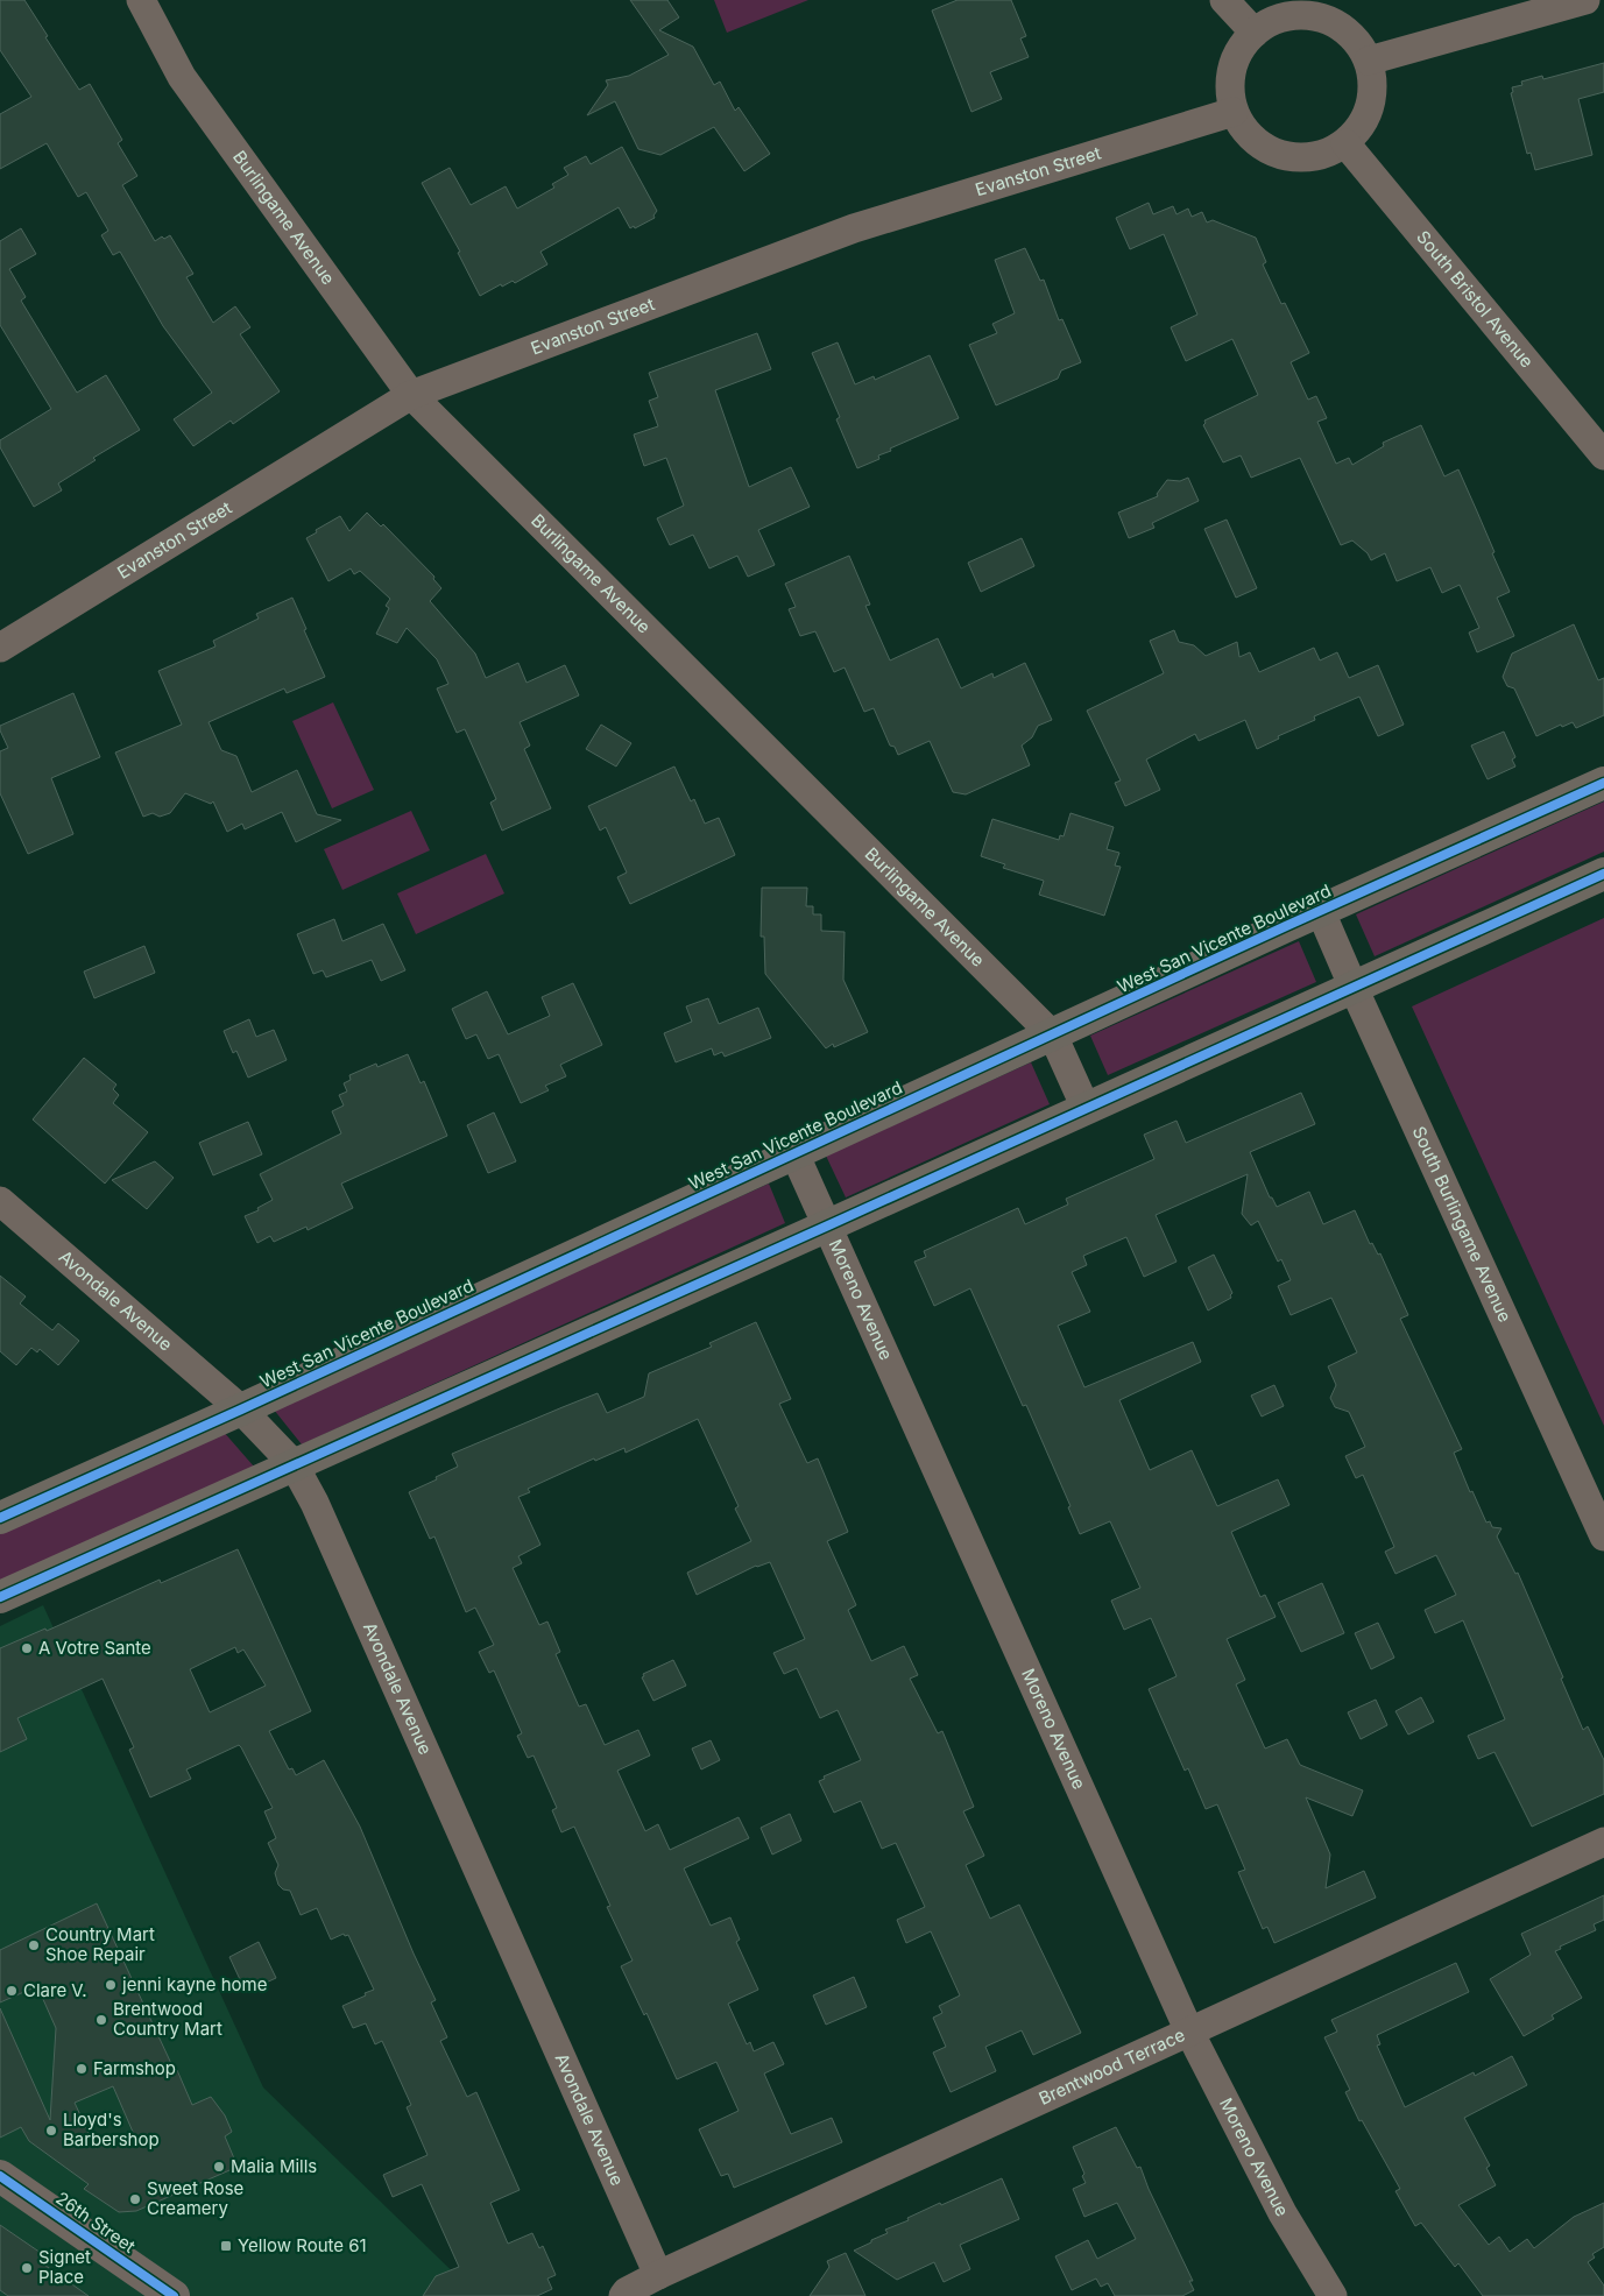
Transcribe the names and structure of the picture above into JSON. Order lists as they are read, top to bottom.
{
  "streets": {
    "main road": ["West San Vicente Boulevard"],
    "street": [
      "Evanston Street",
      "Burlingame Avenue",
      "South Bristol Avenue",
      "South Burlingame Avenue",
      "Moreno Avenue",
      "Avondale Avenue",
      "Brentwood Terrace",
      "26th Street"
    ]
  },
  "crossings": [
    ["Evanston Street", "Burlingame Avenue"],
    ["Evanston Street", "South Bristol Avenue"],
    ["Burlingame Avenue", "West San Vicente Boulevard"],
    ["West San Vicente Boulevard", "South Burlingame Avenue"],
    ["West San Vicente Boulevard", "Moreno Avenue"],
    ["West San Vicente Boulevard", "Avondale Avenue"],
    ["Moreno Avenue", "Brentwood Terrace"],
    ["Avondale Avenue", "Brentwood Terrace"]
  ],
  "places": {
    "other": [
      "A Votre Sante",
      "Country Mart Shoe Repair",
      "jenni kayne home",
      "Clare V.",
      "Brentwood Country Mart",
      "Farmshop",
      "Lloyd's Barbershop",
      "Malia Mills",
      "Sweet Rose Creamery",
      "Signet Place"
    ],
    "transit": ["Yellow Route 61"]
  }
}
